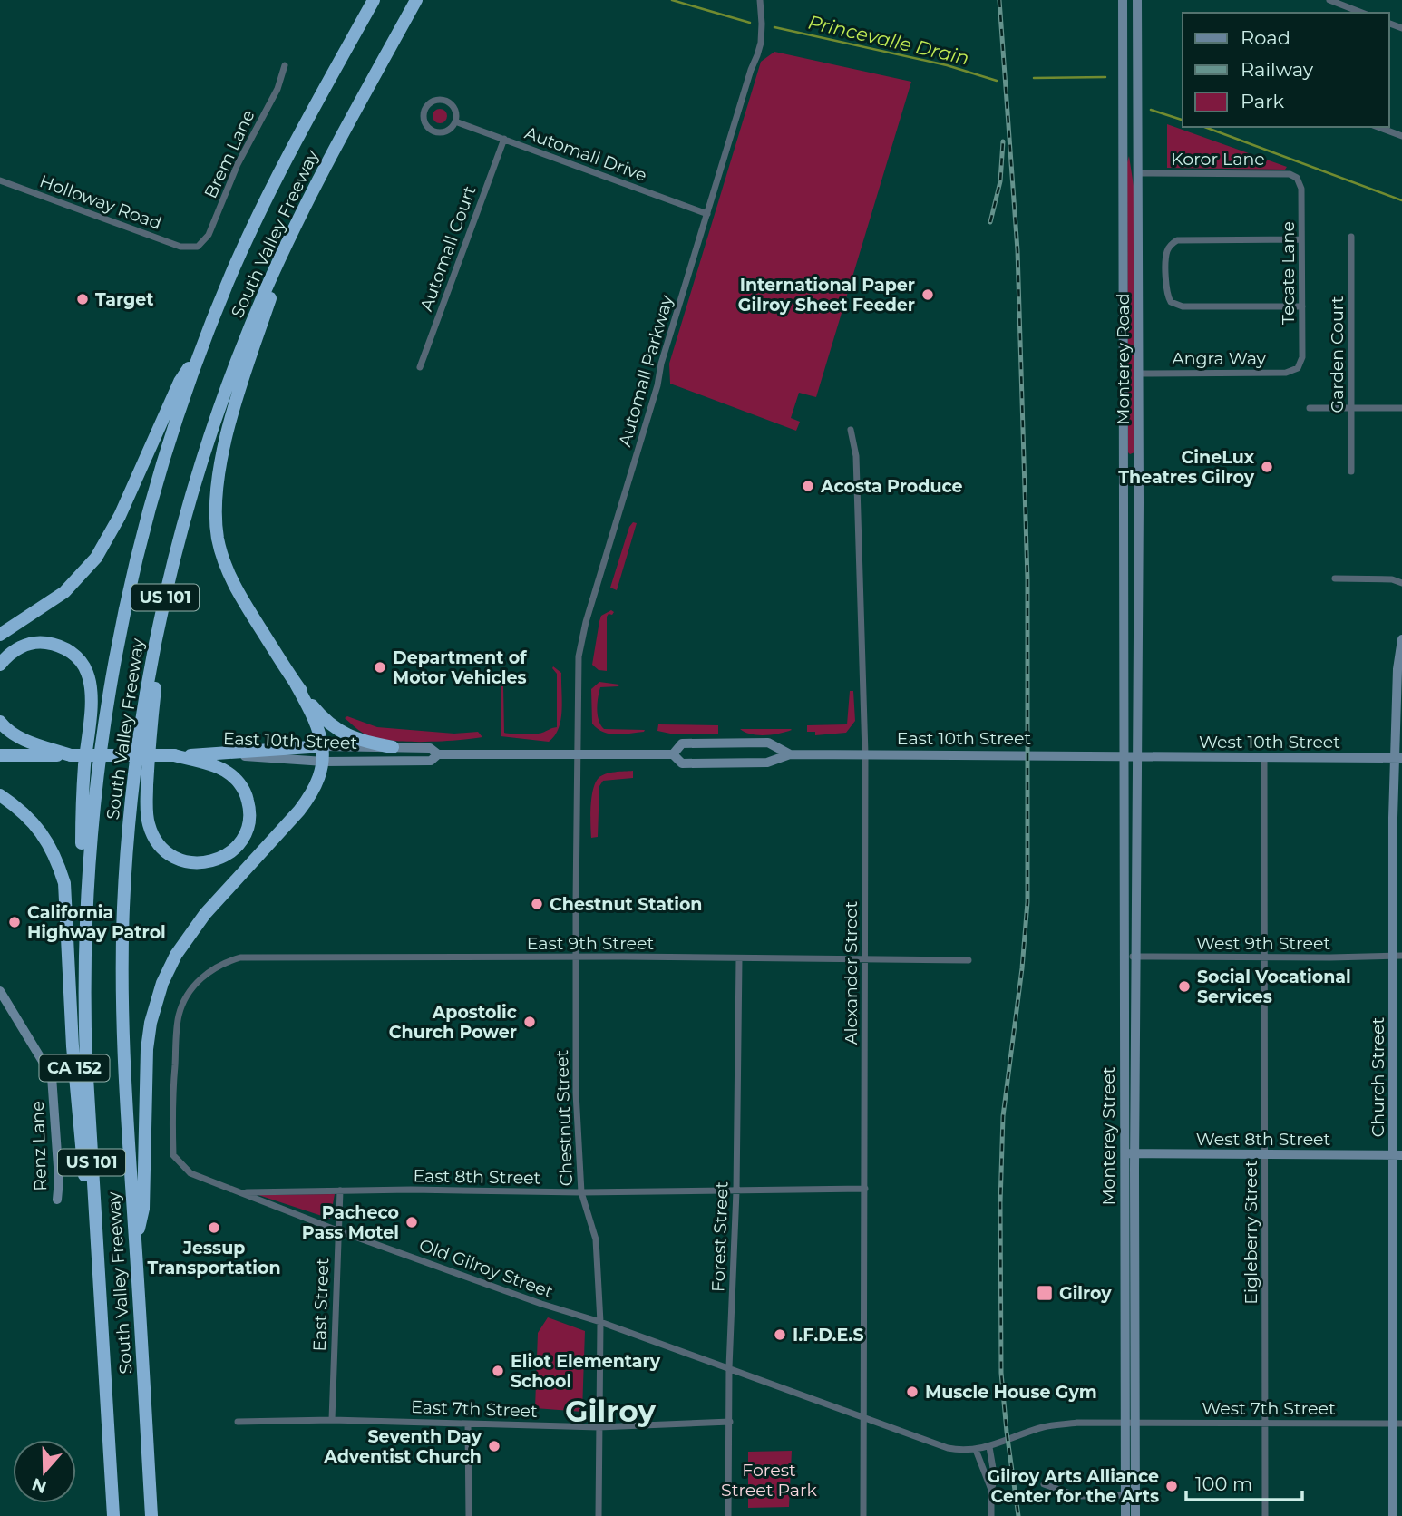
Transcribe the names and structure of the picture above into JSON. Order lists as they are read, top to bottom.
{
  "streets": {
    "highway": [
      "South Valley Freeway",
      "US 101",
      "East 10th Street",
      "CA 152"
    ],
    "main road": [
      "Monterey Road",
      "West 10th Street",
      "Church Street",
      "Monterey Street",
      "West 8th Street",
      "Renz Lane"
    ],
    "street": [
      "Brem Lane",
      "Automall Drive",
      "Koror Lane",
      "Holloway Road",
      "Automall Court",
      "Tecate Lane",
      "Garden Court",
      "Angra Way",
      "Automall Parkway",
      "East 9th Street",
      "West 9th Street",
      "Alexander Street",
      "Chestnut Street",
      "East 8th Street",
      "Eigleberry Street",
      "Forest Street",
      "Old Gilroy Street",
      "East Street",
      "West 7th Street",
      "East 7th Street"
    ]
  },
  "crossings": [
    ["Brem Lane", "Holloway Road"],
    ["Automall Drive", "Automall Court"],
    ["Automall Drive", "Automall Parkway"],
    ["Koror Lane", "Tecate Lane"],
    ["Koror Lane", "Monterey Road"],
    ["South Valley Freeway", "CA 152"],
    ["Tecate Lane", "Angra Way"],
    ["Angra Way", "Monterey Road"],
    ["Monterey Road", "East 10th Street"],
    ["Monterey Road", "West 10th Street"],
    ["Monterey Road", "Monterey Street"],
    ["Automall Parkway", "East 10th Street"],
    ["Automall Parkway", "Chestnut Street"],
    ["East 10th Street", "West 10th Street"],
    ["East 10th Street", "Alexander Street"],
    ["East 10th Street", "Chestnut Street"],
    ["East 10th Street", "Monterey Street"],
    ["West 10th Street", "Church Street"],
    ["West 10th Street", "Monterey Street"],
    ["West 10th Street", "Eigleberry Street"],
    ["East 9th Street", "Alexander Street"],
    ["East 9th Street", "Chestnut Street"],
    ["East 9th Street", "Forest Street"],
    ["East 9th Street", "Old Gilroy Street"],
    ["West 9th Street", "Church Street"],
    ["West 9th Street", "Monterey Street"],
    ["West 9th Street", "Eigleberry Street"],
    ["Alexander Street", "East 8th Street"],
    ["Alexander Street", "Old Gilroy Street"],
    ["Church Street", "West 8th Street"],
    ["Church Street", "West 7th Street"],
    ["Chestnut Street", "East 8th Street"],
    ["Chestnut Street", "Old Gilroy Street"],
    ["Chestnut Street", "East 7th Street"],
    ["Monterey Street", "West 8th Street"],
    ["Monterey Street", "West 7th Street"],
    ["West 8th Street", "Eigleberry Street"],
    ["East 8th Street", "Forest Street"],
    ["East 8th Street", "Old Gilroy Street"],
    ["East 8th Street", "East Street"],
    ["Eigleberry Street", "West 7th Street"],
    ["Forest Street", "Old Gilroy Street"],
    ["Forest Street", "East 7th Street"],
    ["Old Gilroy Street", "East Street"],
    ["East Street", "East 7th Street"]
  ],
  "districts": ["Gilroy"],
  "water": ["Princevalle Drain"],
  "parks": ["Forest Street Park"],
  "places": {
    "other": [
      "International Paper Gilroy Sheet Feeder",
      "Target",
      "CineLux Theatres Gilroy",
      "Acosta Produce",
      "Department of Motor Vehicles",
      "Chestnut Station",
      "California Highway Patrol",
      "Social Vocational Services",
      "Apostolic Church Power",
      "Pacheco Pass Motel",
      "Jessup Transportation",
      "I.F.D.E.S",
      "Eliot Elementary School",
      "Muscle House Gym",
      "Seventh Day Adventist Church",
      "Gilroy Arts Alliance Center for the Arts"
    ],
    "transit": ["Gilroy"]
  },
  "legend": ["Road", "Railway", "Park"],
  "scale_bar": "100 m",
  "north": "bottom"
}
